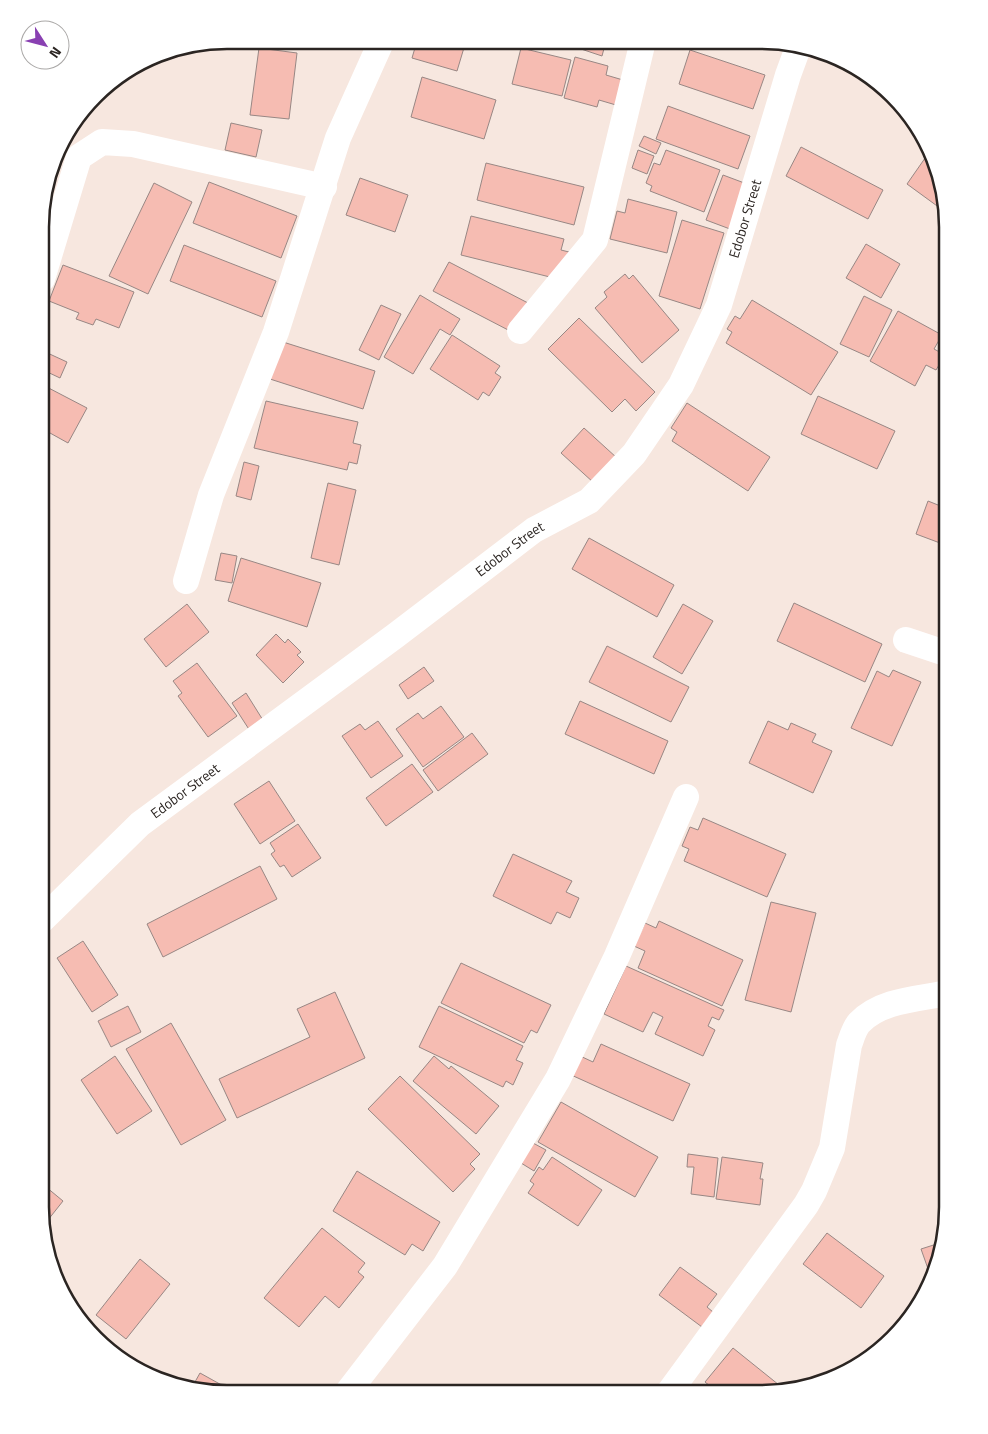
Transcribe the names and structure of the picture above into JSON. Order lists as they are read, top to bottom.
{
  "streets": {
    "street": ["Edobor Street"]
  },
  "north": "bottom right"
}
